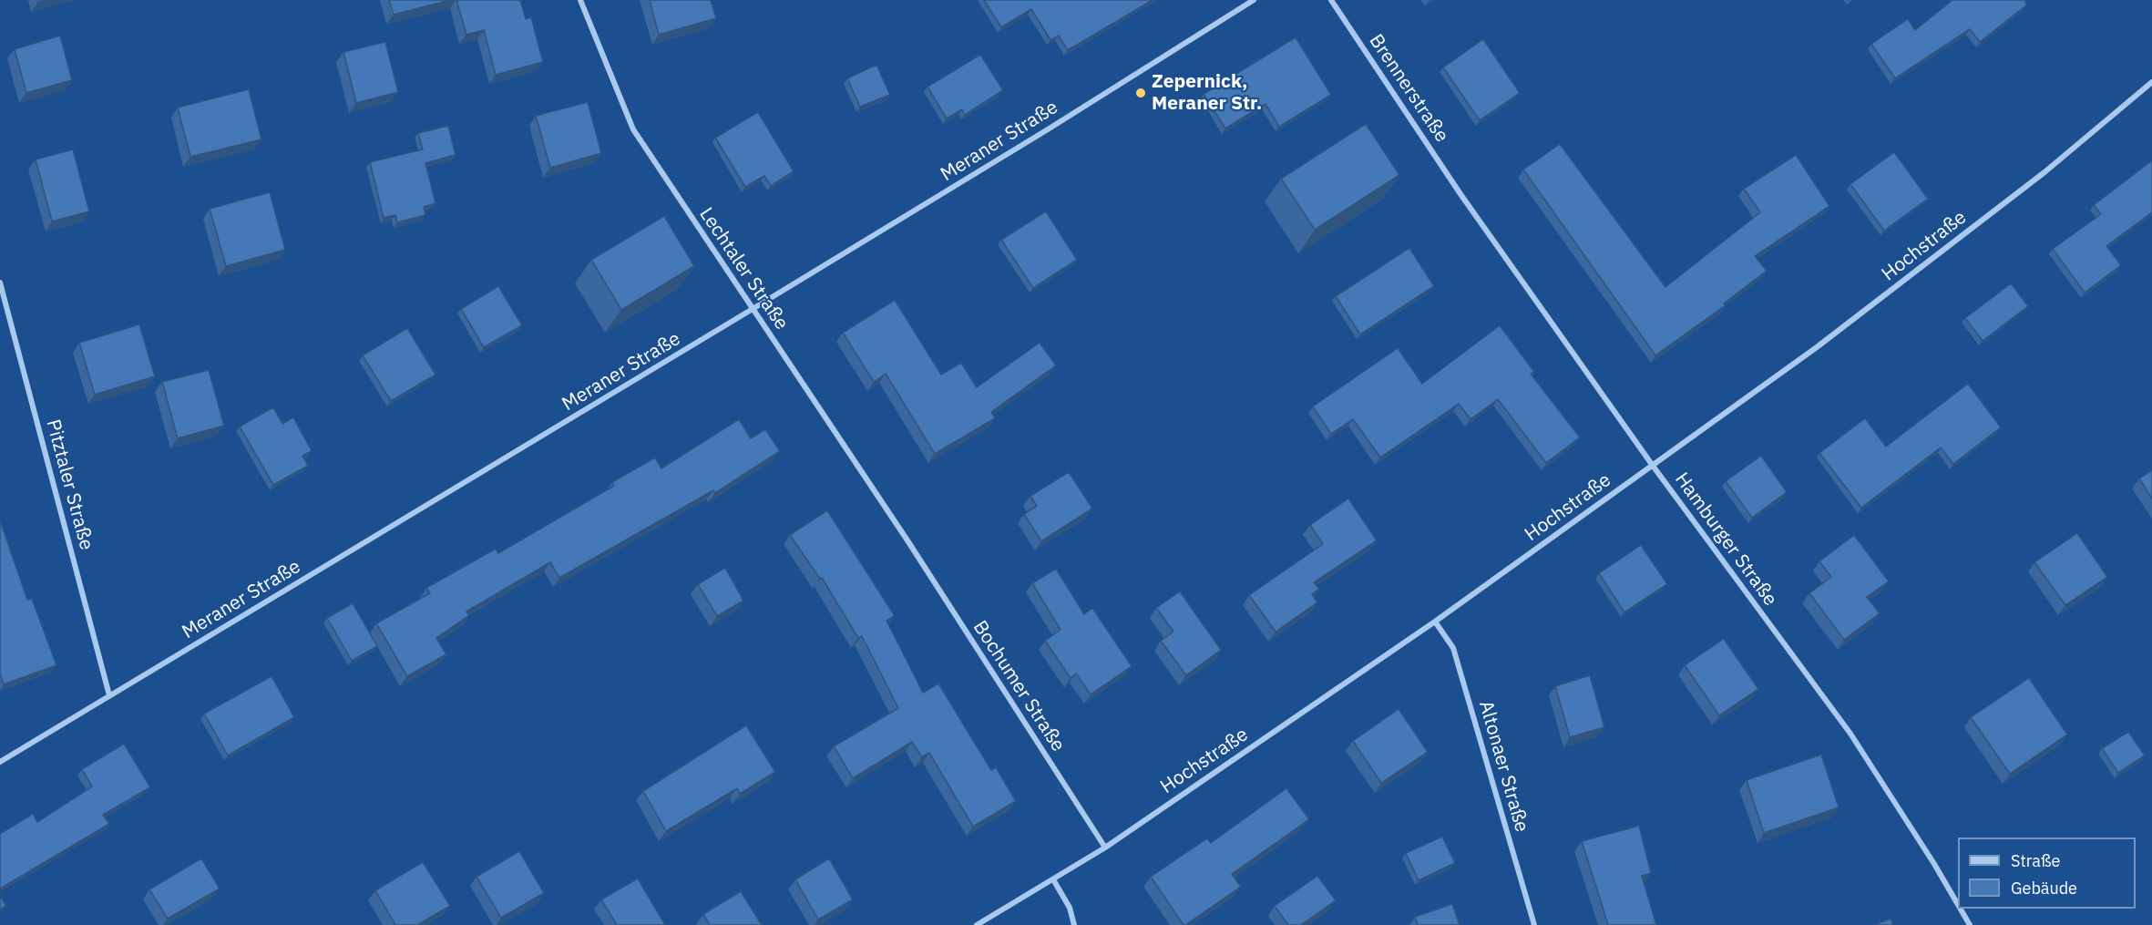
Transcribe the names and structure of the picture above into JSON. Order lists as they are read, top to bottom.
{
  "streets": {
    "street": [
      "Brennerstraße",
      "Meraner Straße",
      "Hochstraße",
      "Lechtaler Straße",
      "Pitztaler Straße",
      "Hamburger Straße",
      "Bochumer Straße",
      "Altonaer Straße"
    ]
  },
  "crossings": [
    ["Brennerstraße", "Hamburger Straße"],
    ["Meraner Straße", "Lechtaler Straße"],
    ["Meraner Straße", "Pitztaler Straße"],
    ["Hochstraße", "Hamburger Straße"],
    ["Hochstraße", "Bochumer Straße"],
    ["Hochstraße", "Altonaer Straße"],
    ["Lechtaler Straße", "Bochumer Straße"]
  ],
  "places": ["Zepernick, Meraner Str."],
  "legend": ["Straße", "Gebäude"]
}
